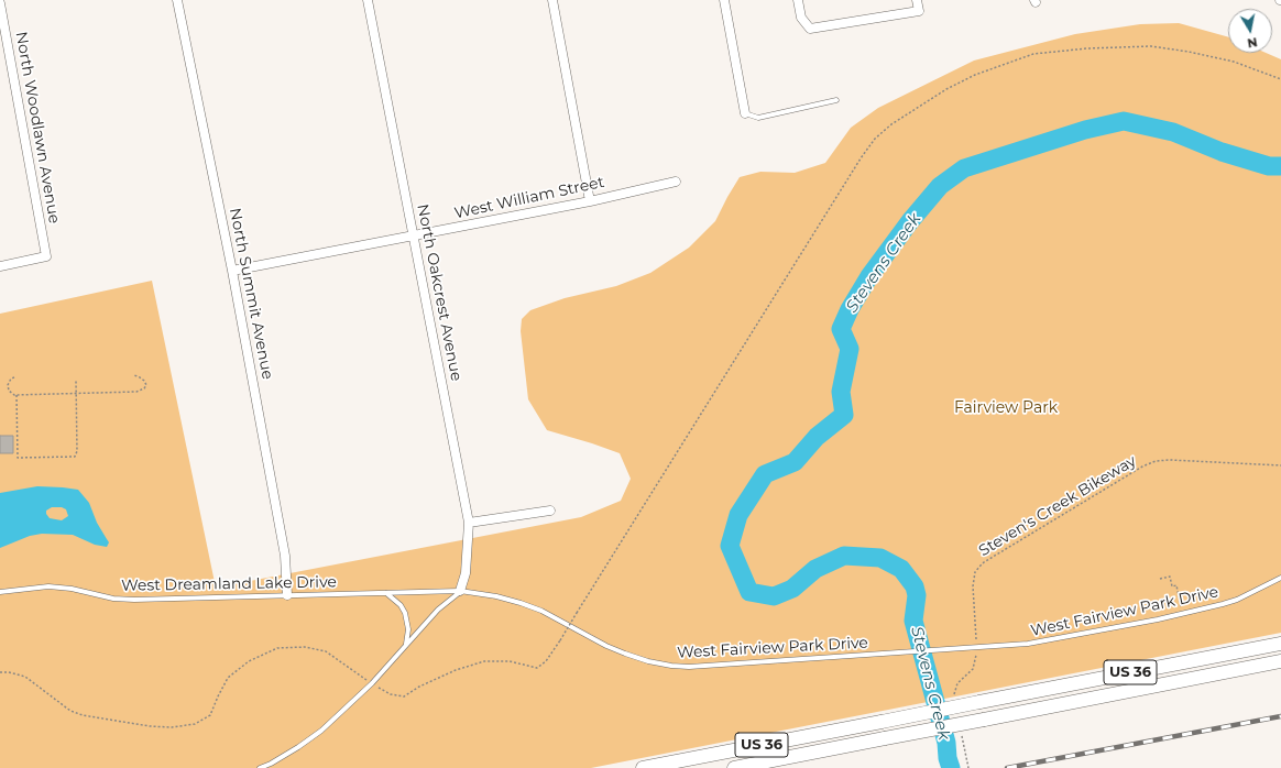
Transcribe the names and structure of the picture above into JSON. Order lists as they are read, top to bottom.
{
  "streets": {
    "main road": ["US 36"],
    "street": [
      "North Woodlawn Avenue",
      "West William Street",
      "North Oakcrest Avenue",
      "North Summit Avenue"
    ],
    "lane": ["West Dreamland Lake Drive", "West Fairview Park Drive"],
    "path": ["Steven's Creek Bikeway"]
  },
  "crossings": [
    ["West William Street", "North Oakcrest Avenue"],
    ["West William Street", "North Summit Avenue"],
    ["North Oakcrest Avenue", "West Dreamland Lake Drive"],
    ["North Oakcrest Avenue", "West Fairview Park Drive"],
    ["North Summit Avenue", "West Dreamland Lake Drive"],
    ["Steven's Creek Bikeway", "West Fairview Park Drive"],
    ["West Dreamland Lake Drive", "West Fairview Park Drive"]
  ],
  "water": ["Stevens Creek"],
  "parks": ["Fairview Park"],
  "north": "bottom"
}
